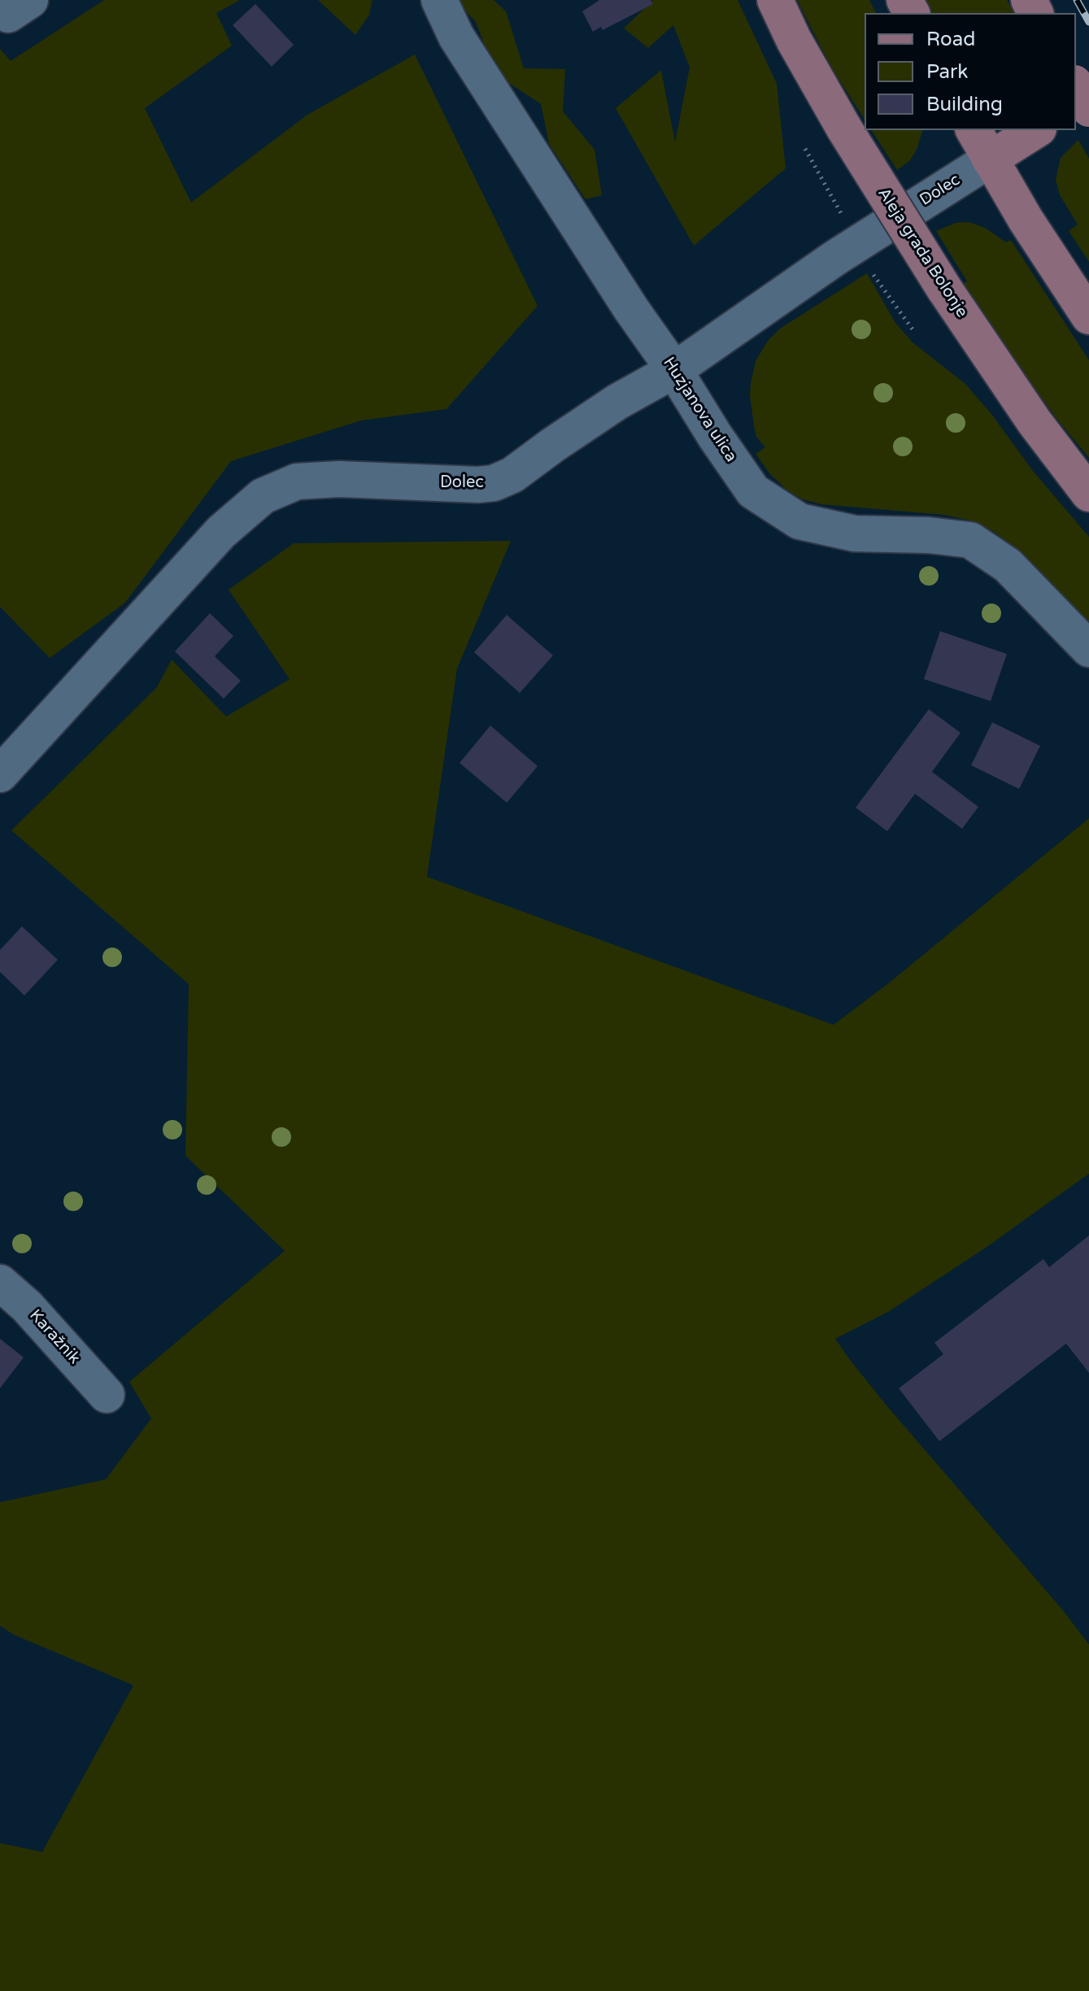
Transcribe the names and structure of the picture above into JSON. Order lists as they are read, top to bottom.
{
  "streets": {
    "main road": ["Aleja grada Bolonje"],
    "street": ["Dolec", "Huzjanova ulica", "Karažnik"]
  },
  "crossings": [
    ["Dolec", "Huzjanova ulica"]
  ],
  "legend": ["Road", "Park", "Building"]
}
